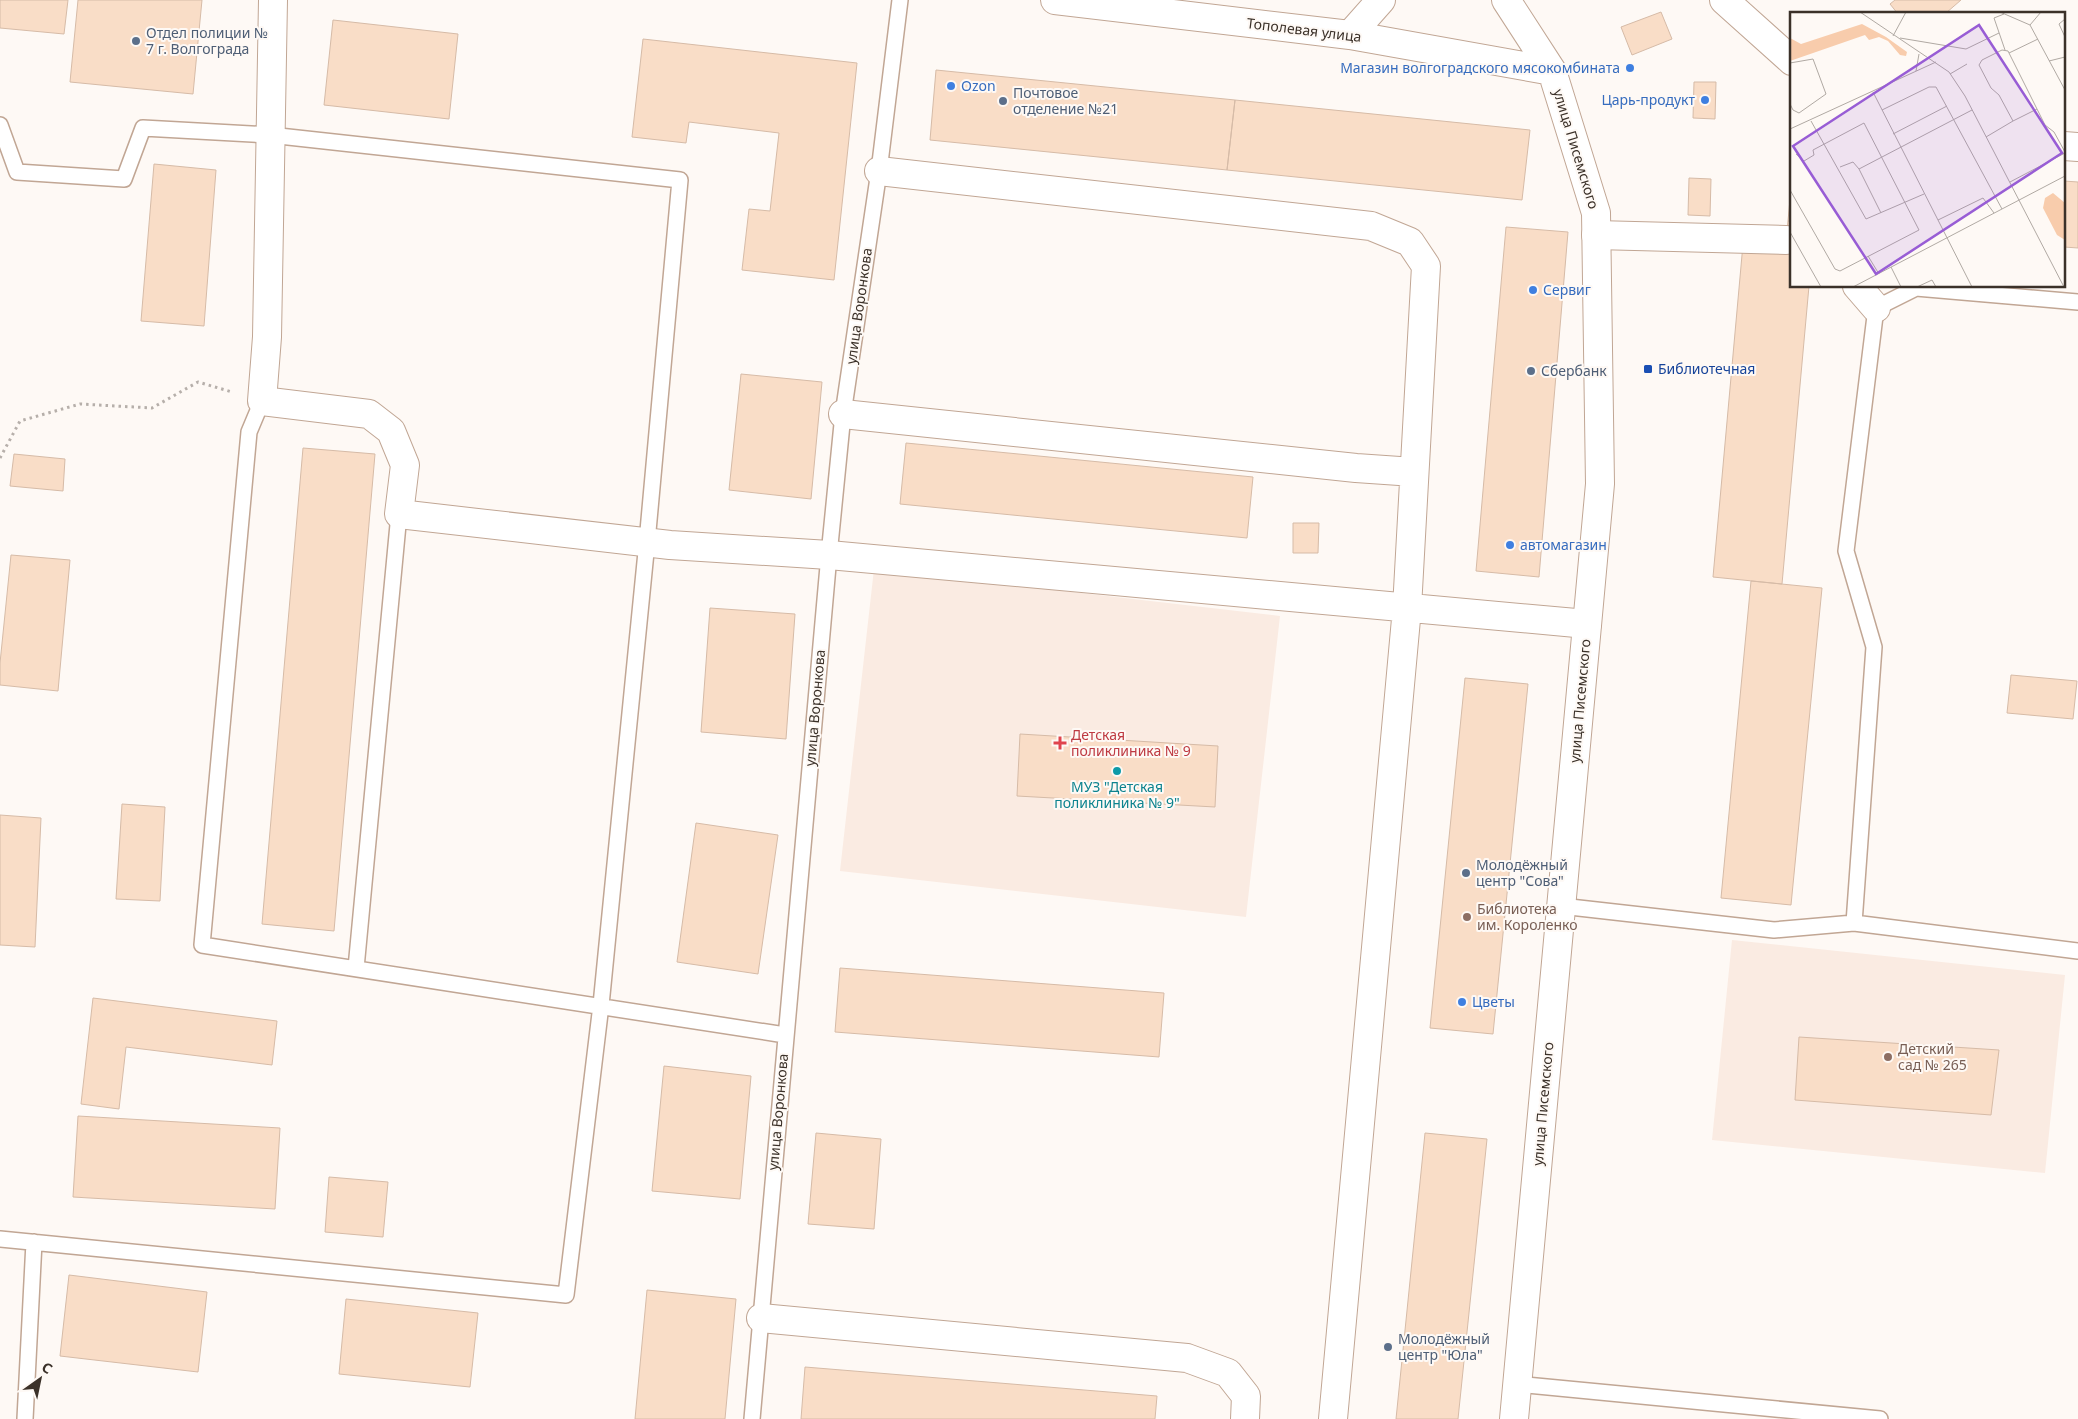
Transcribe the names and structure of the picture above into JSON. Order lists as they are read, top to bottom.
{
  "streets": {
    "street": ["Тополевая улица", "улица Писемского"],
    "lane": ["улица Воронкова"]
  },
  "crossings": [
    ["Тополевая улица", "улица Писемского"]
  ],
  "places": {
    "other": [
      "Отдел полиции № 7 г. Волгограда",
      "Магазин волгоградского мясокомбината",
      "Ozon",
      "Царь-продукт",
      "Почтовое отделение №21",
      "Сервиг",
      "Сбербанк",
      "автомагазин",
      "МУЗ \"Детская поликлиника № 9\"",
      "Молодёжный центр \"Сова\"",
      "Библиотека им. Короленко",
      "Цветы",
      "Детский сад № 265",
      "Молодёжный центр \"Юла\""
    ],
    "transit": ["Библиотечная"],
    "health": ["Детская поликлиника № 9"]
  },
  "north": "top right"
}
